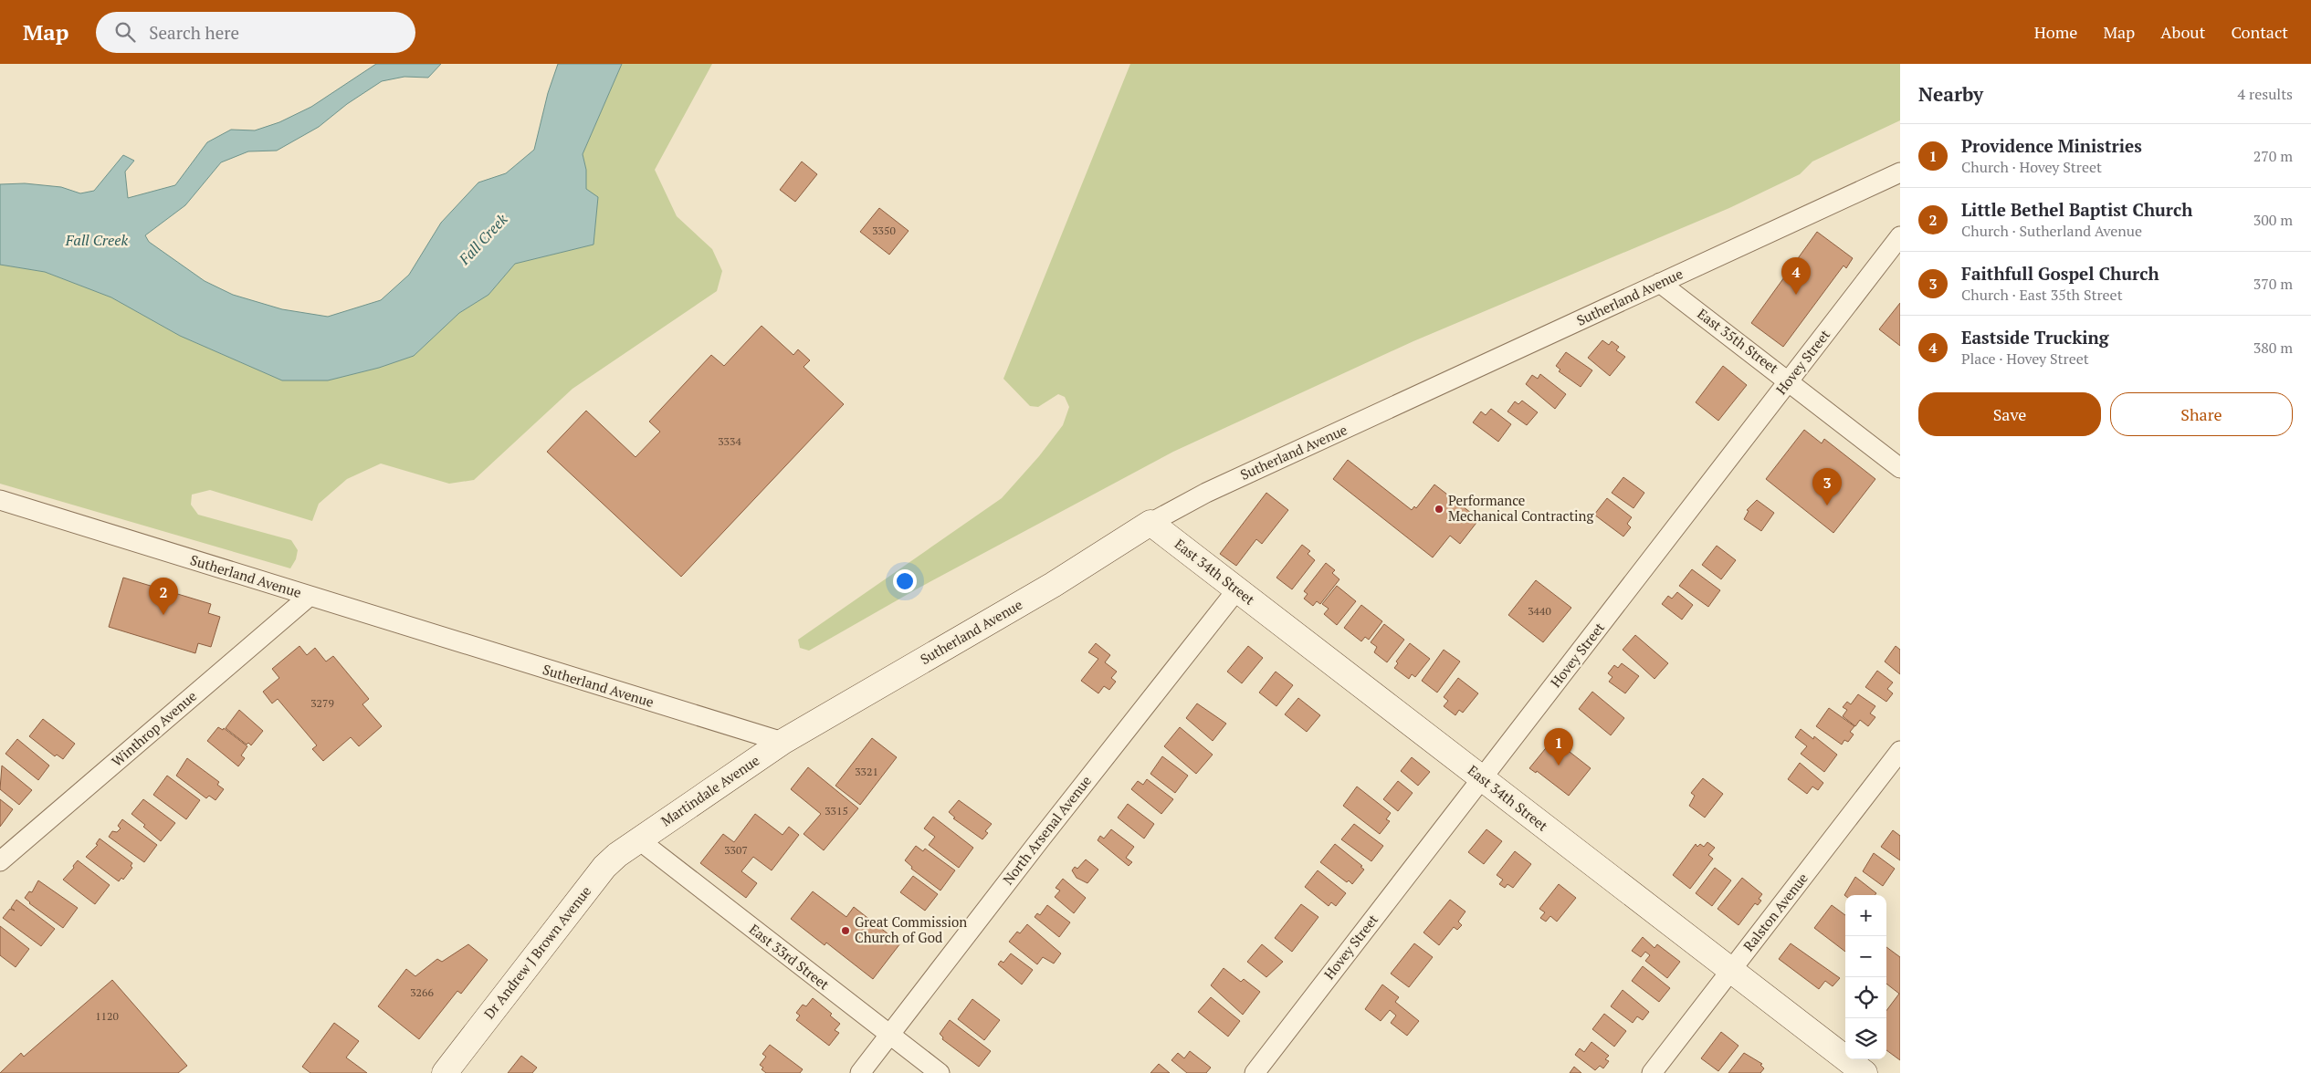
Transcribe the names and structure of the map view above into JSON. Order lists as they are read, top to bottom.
{
  "streets": {
    "main road": [
      "Sutherland Avenue",
      "East 34th Street",
      "Martindale Avenue",
      "Dr Andrew J Brown Avenue"
    ],
    "street": [
      "East 35th Street",
      "Hovey Street",
      "Winthrop Avenue",
      "North Arsenal Avenue",
      "Ralston Avenue",
      "East 33rd Street"
    ]
  },
  "crossings": [
    ["Sutherland Avenue", "East 35th Street"],
    ["Sutherland Avenue", "East 34th Street"],
    ["Sutherland Avenue", "Winthrop Avenue"],
    ["Sutherland Avenue", "Martindale Avenue"],
    ["East 35th Street", "Hovey Street"],
    ["Hovey Street", "East 34th Street"],
    ["East 34th Street", "North Arsenal Avenue"],
    ["East 34th Street", "Ralston Avenue"],
    ["Martindale Avenue", "Dr Andrew J Brown Avenue"],
    ["Martindale Avenue", "East 33rd Street"],
    ["North Arsenal Avenue", "East 33rd Street"],
    ["Dr Andrew J Brown Avenue", "East 33rd Street"]
  ],
  "water": ["Fall Creek"],
  "places": ["Performance Mechanical Contracting", "Great Commission Church of God"],
  "house_numbers": [
    "3350",
    "3334",
    "3440",
    "3279",
    "3321",
    "3315",
    "3307",
    "3266",
    "1120"
  ],
  "page": {
    "header": "Map",
    "search": "Search here",
    "nav": [
      "Home",
      "Map",
      "About",
      "Contact"
    ],
    "heading": ["Nearby", "4 results"],
    "list": [
      {
        "mark": "1",
        "name": "Providence Ministries",
        "note": "Church · Hovey Street",
        "value": "270 m"
      },
      {
        "mark": "2",
        "name": "Little Bethel Baptist Church",
        "note": "Church · Sutherland Avenue",
        "value": "300 m"
      },
      {
        "mark": "3",
        "name": "Faithfull Gospel Church",
        "note": "Church · East 35th Street",
        "value": "370 m"
      },
      {
        "mark": "4",
        "name": "Eastside Trucking",
        "note": "Place · Hovey Street",
        "value": "380 m"
      }
    ],
    "pins": [
      "4",
      "3",
      "2",
      "1"
    ],
    "buttons": ["Save", "Share"],
    "map_buttons": ["+", "−"]
  }
}
